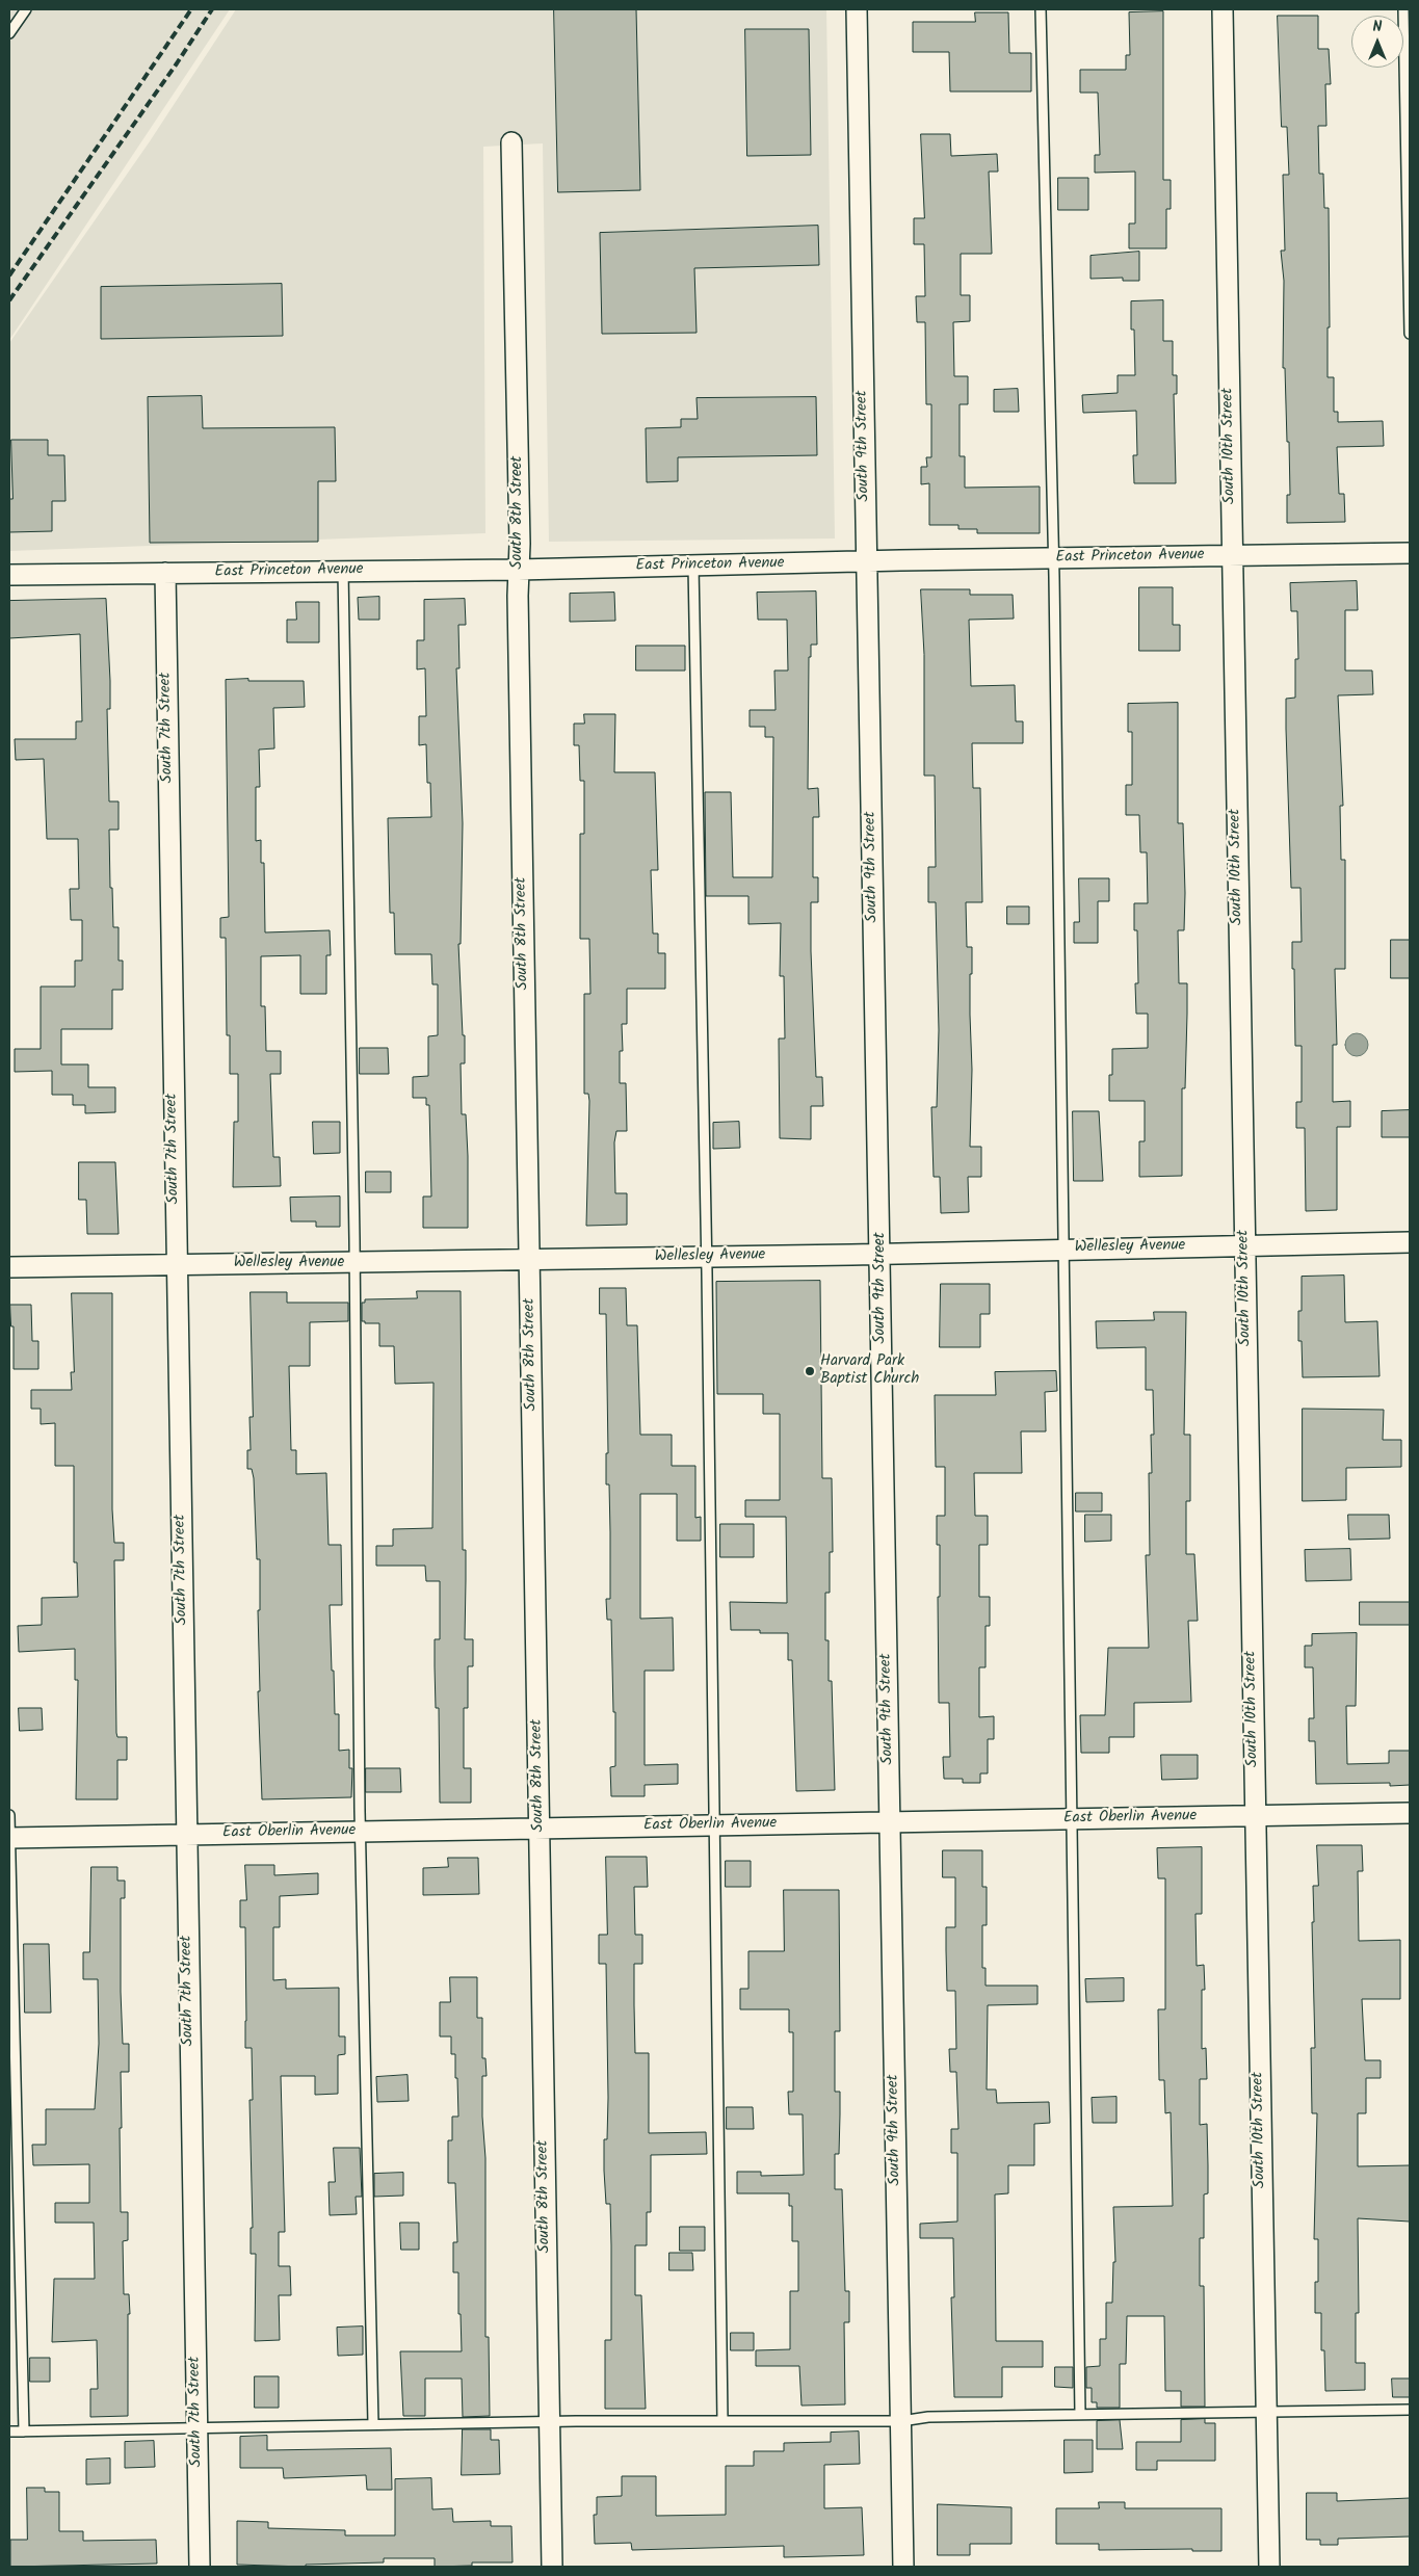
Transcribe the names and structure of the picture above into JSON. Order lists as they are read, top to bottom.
{
  "streets": {
    "street": [
      "South 9th Street",
      "South 10th Street",
      "South 8th Street",
      "East Princeton Avenue",
      "South 7th Street",
      "Wellesley Avenue",
      "East Oberlin Avenue"
    ]
  },
  "crossings": [
    ["South 9th Street", "East Princeton Avenue"],
    ["South 9th Street", "Wellesley Avenue"],
    ["South 9th Street", "East Oberlin Avenue"],
    ["South 10th Street", "East Princeton Avenue"],
    ["South 10th Street", "Wellesley Avenue"],
    ["South 10th Street", "East Oberlin Avenue"],
    ["South 8th Street", "East Princeton Avenue"],
    ["South 8th Street", "Wellesley Avenue"],
    ["South 8th Street", "East Oberlin Avenue"],
    ["East Princeton Avenue", "South 7th Street"],
    ["South 7th Street", "Wellesley Avenue"],
    ["South 7th Street", "East Oberlin Avenue"]
  ],
  "places": ["Harvard Park Baptist Church"],
  "north": "top"
}
